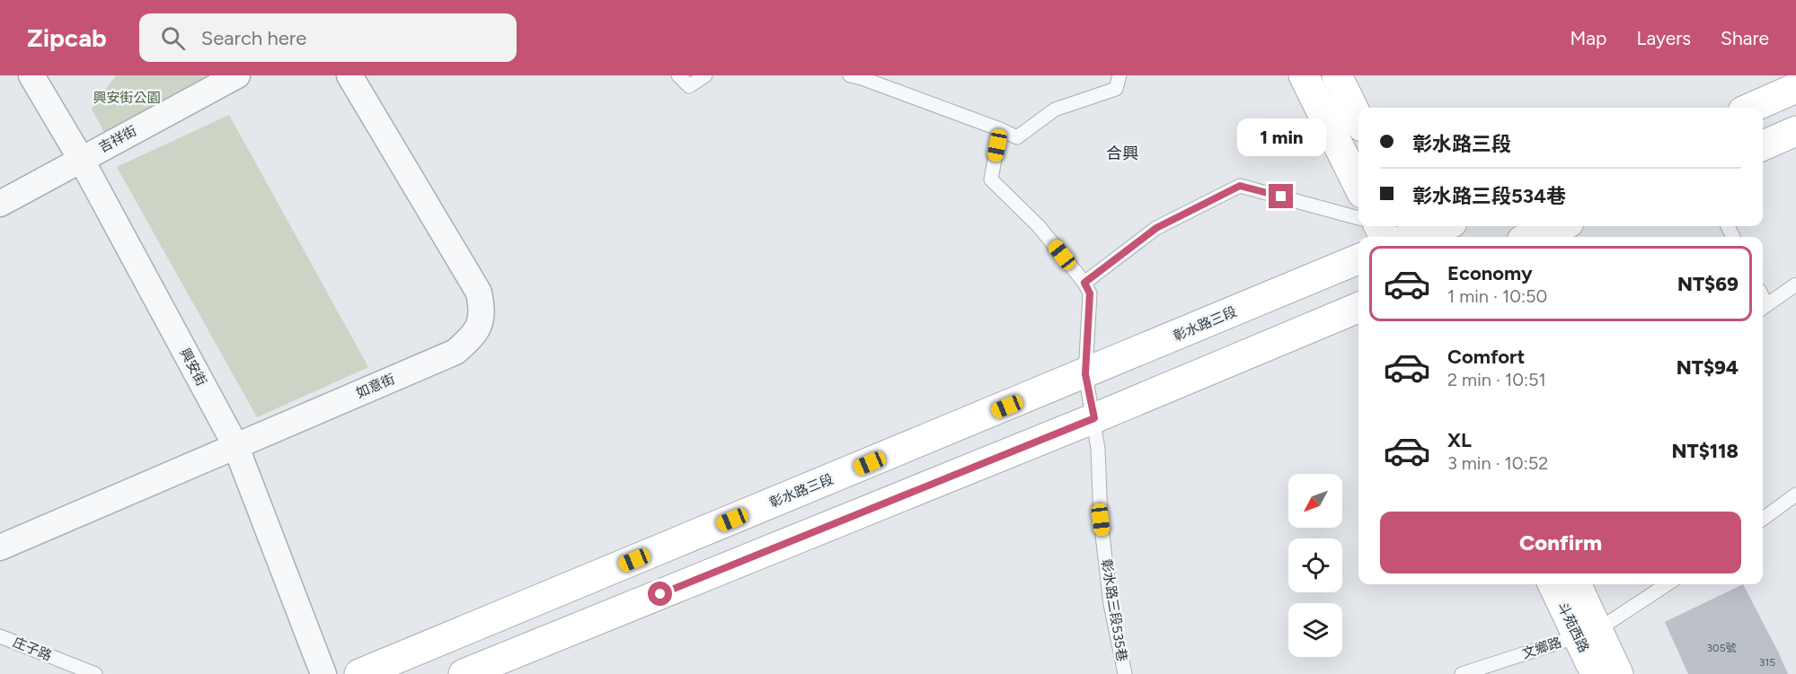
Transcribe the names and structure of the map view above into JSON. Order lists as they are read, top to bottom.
{
  "streets": {
    "street": [
      "吉祥街",
      "彰水路三段",
      "興安街",
      "如意街",
      "斗苑西路"
    ],
    "lane": ["彰水路三段535巷", "文鄉路", "庄子路"]
  },
  "crossings": [
    ["吉祥街", "興安街"],
    ["彰水路三段", "彰水路三段535巷"],
    ["興安街", "如意街"],
    ["斗苑西路", "文鄉路"]
  ],
  "districts": ["合興"],
  "parks": ["興安街公園"],
  "house_numbers": ["305號", "315"],
  "north": "bottom left",
  "page": {
    "header": "Zipcab",
    "search": "Search here",
    "nav": ["Map", "Layers", "Share"],
    "banner": ["彰水路三段", "彰水路三段534巷"],
    "bubble": "1 min",
    "list": [
      {
        "name": "Economy",
        "note": "1 min · 10:50",
        "value": "NT$69"
      },
      {
        "name": "Comfort",
        "note": "2 min · 10:51",
        "value": "NT$94"
      },
      {
        "name": "XL",
        "note": "3 min · 10:52",
        "value": "NT$118"
      }
    ],
    "buttons": "Confirm"
  }
}
